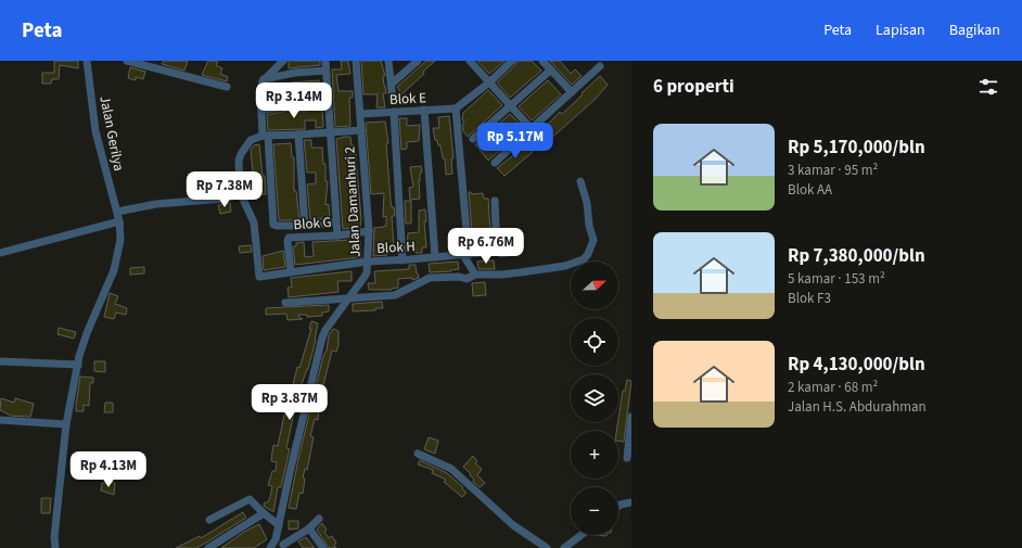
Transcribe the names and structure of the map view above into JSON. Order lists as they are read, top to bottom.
{
  "streets": {
    "street": [
      "Blok E",
      "Jalan Gerilya",
      "Jalan Damanhuri 2",
      "Blok G",
      "Blok H"
    ]
  },
  "crossings": [
    ["Blok E", "Jalan Damanhuri 2"],
    ["Jalan Damanhuri 2", "Blok G"],
    ["Jalan Damanhuri 2", "Blok H"],
    ["Blok G", "Blok H"]
  ],
  "north": "right",
  "page": {
    "header": "Peta",
    "nav": ["Peta", "Lapisan", "Bagikan"],
    "heading": "6 properti",
    "price": [
      "Rp 3.14M",
      "Rp 5.17M",
      "Rp 7.38M",
      "Rp 6.76M",
      "Rp 3.87M",
      "Rp 4.13M"
    ],
    "list": [
      {
        "name": "Rp 5,170,000/bln",
        "note": "3 kamar · 95 m² · Blok AA"
      },
      {
        "name": "Rp 7,380,000/bln",
        "note": "5 kamar · 153 m² · Blok F3"
      },
      {
        "name": "Rp 4,130,000/bln",
        "note": "2 kamar · 68 m² · Jalan H.S. Abdurahman"
      }
    ],
    "map_buttons": ["+", "−"]
  }
}
